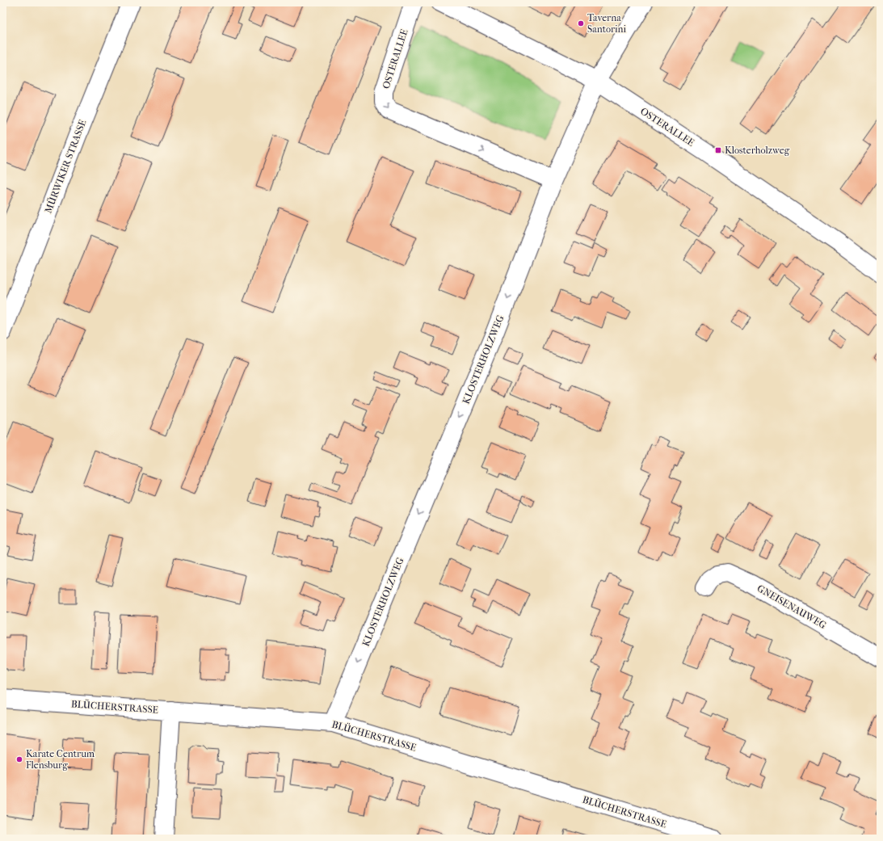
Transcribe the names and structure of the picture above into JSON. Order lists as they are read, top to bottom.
{
  "streets": {
    "street": [
      "OSTERALLEE",
      "MÜRWIKER STRASSE",
      "KLOSTERHOLZWEG",
      "GNEISENAUWEG",
      "BLÜCHERSTRASSE"
    ]
  },
  "crossings": [
    ["OSTERALLEE", "KLOSTERHOLZWEG"],
    ["KLOSTERHOLZWEG", "BLÜCHERSTRASSE"]
  ],
  "one_way": ["KLOSTERHOLZWEG"],
  "places": {
    "other": ["Taverna Santorini", "Karate Centrum Flensburg"],
    "transit": ["Klosterholzweg"]
  }
}
